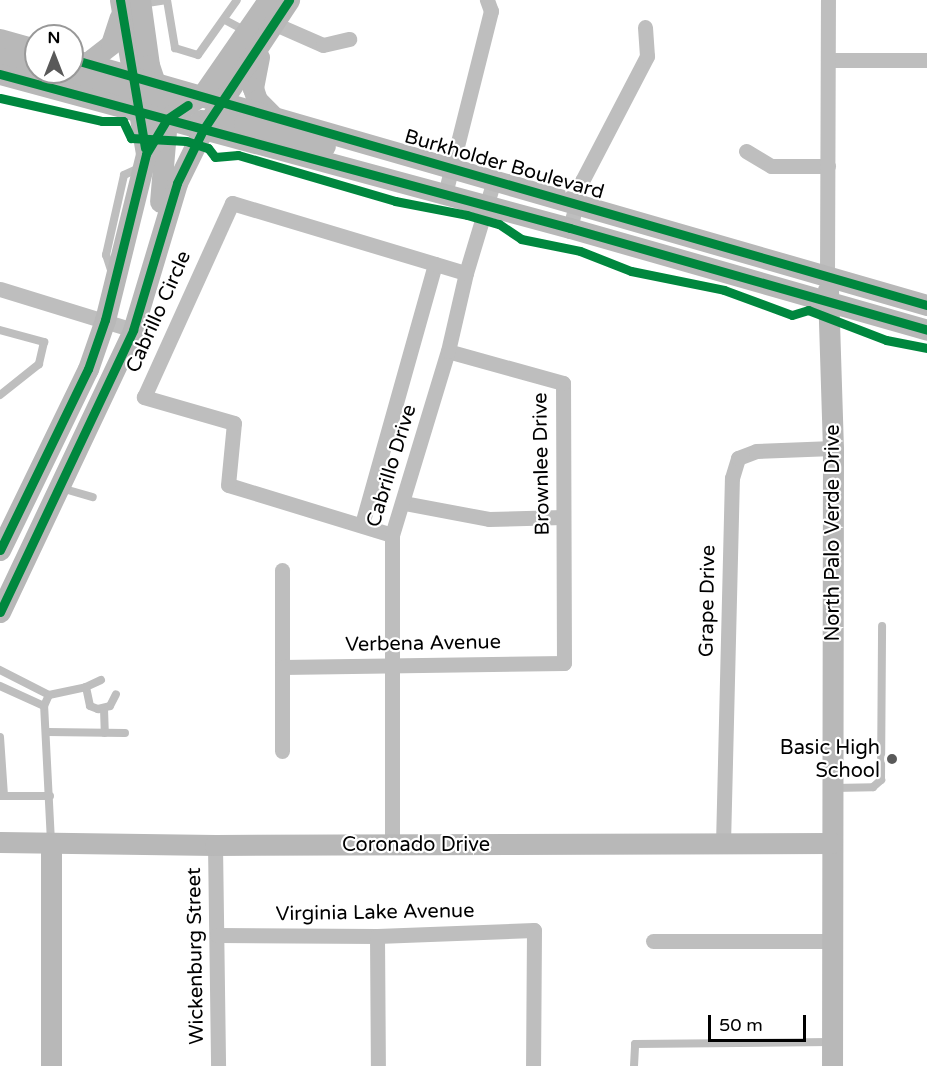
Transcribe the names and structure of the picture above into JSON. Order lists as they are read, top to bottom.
{
  "streets": {
    "street": [
      "Burkholder Boulevard",
      "Cabrillo Circle",
      "Brownlee Drive",
      "Cabrillo Drive",
      "North Palo Verde Drive",
      "Grape Drive",
      "Verbena Avenue",
      "Coronado Drive",
      "Virginia Lake Avenue",
      "Wickenburg Street"
    ]
  },
  "crossings": [
    ["Burkholder Boulevard", "Cabrillo Drive"],
    ["Burkholder Boulevard", "North Palo Verde Drive"],
    ["Cabrillo Circle", "Cabrillo Drive"],
    ["Brownlee Drive", "Cabrillo Drive"],
    ["Brownlee Drive", "Verbena Avenue"],
    ["Cabrillo Drive", "Verbena Avenue"],
    ["Cabrillo Drive", "Coronado Drive"],
    ["North Palo Verde Drive", "Grape Drive"],
    ["North Palo Verde Drive", "Coronado Drive"],
    ["Grape Drive", "Coronado Drive"],
    ["Coronado Drive", "Wickenburg Street"],
    ["Virginia Lake Avenue", "Wickenburg Street"]
  ],
  "places": ["Basic High School"],
  "scale_bar": "50 m",
  "north": "top"
}
